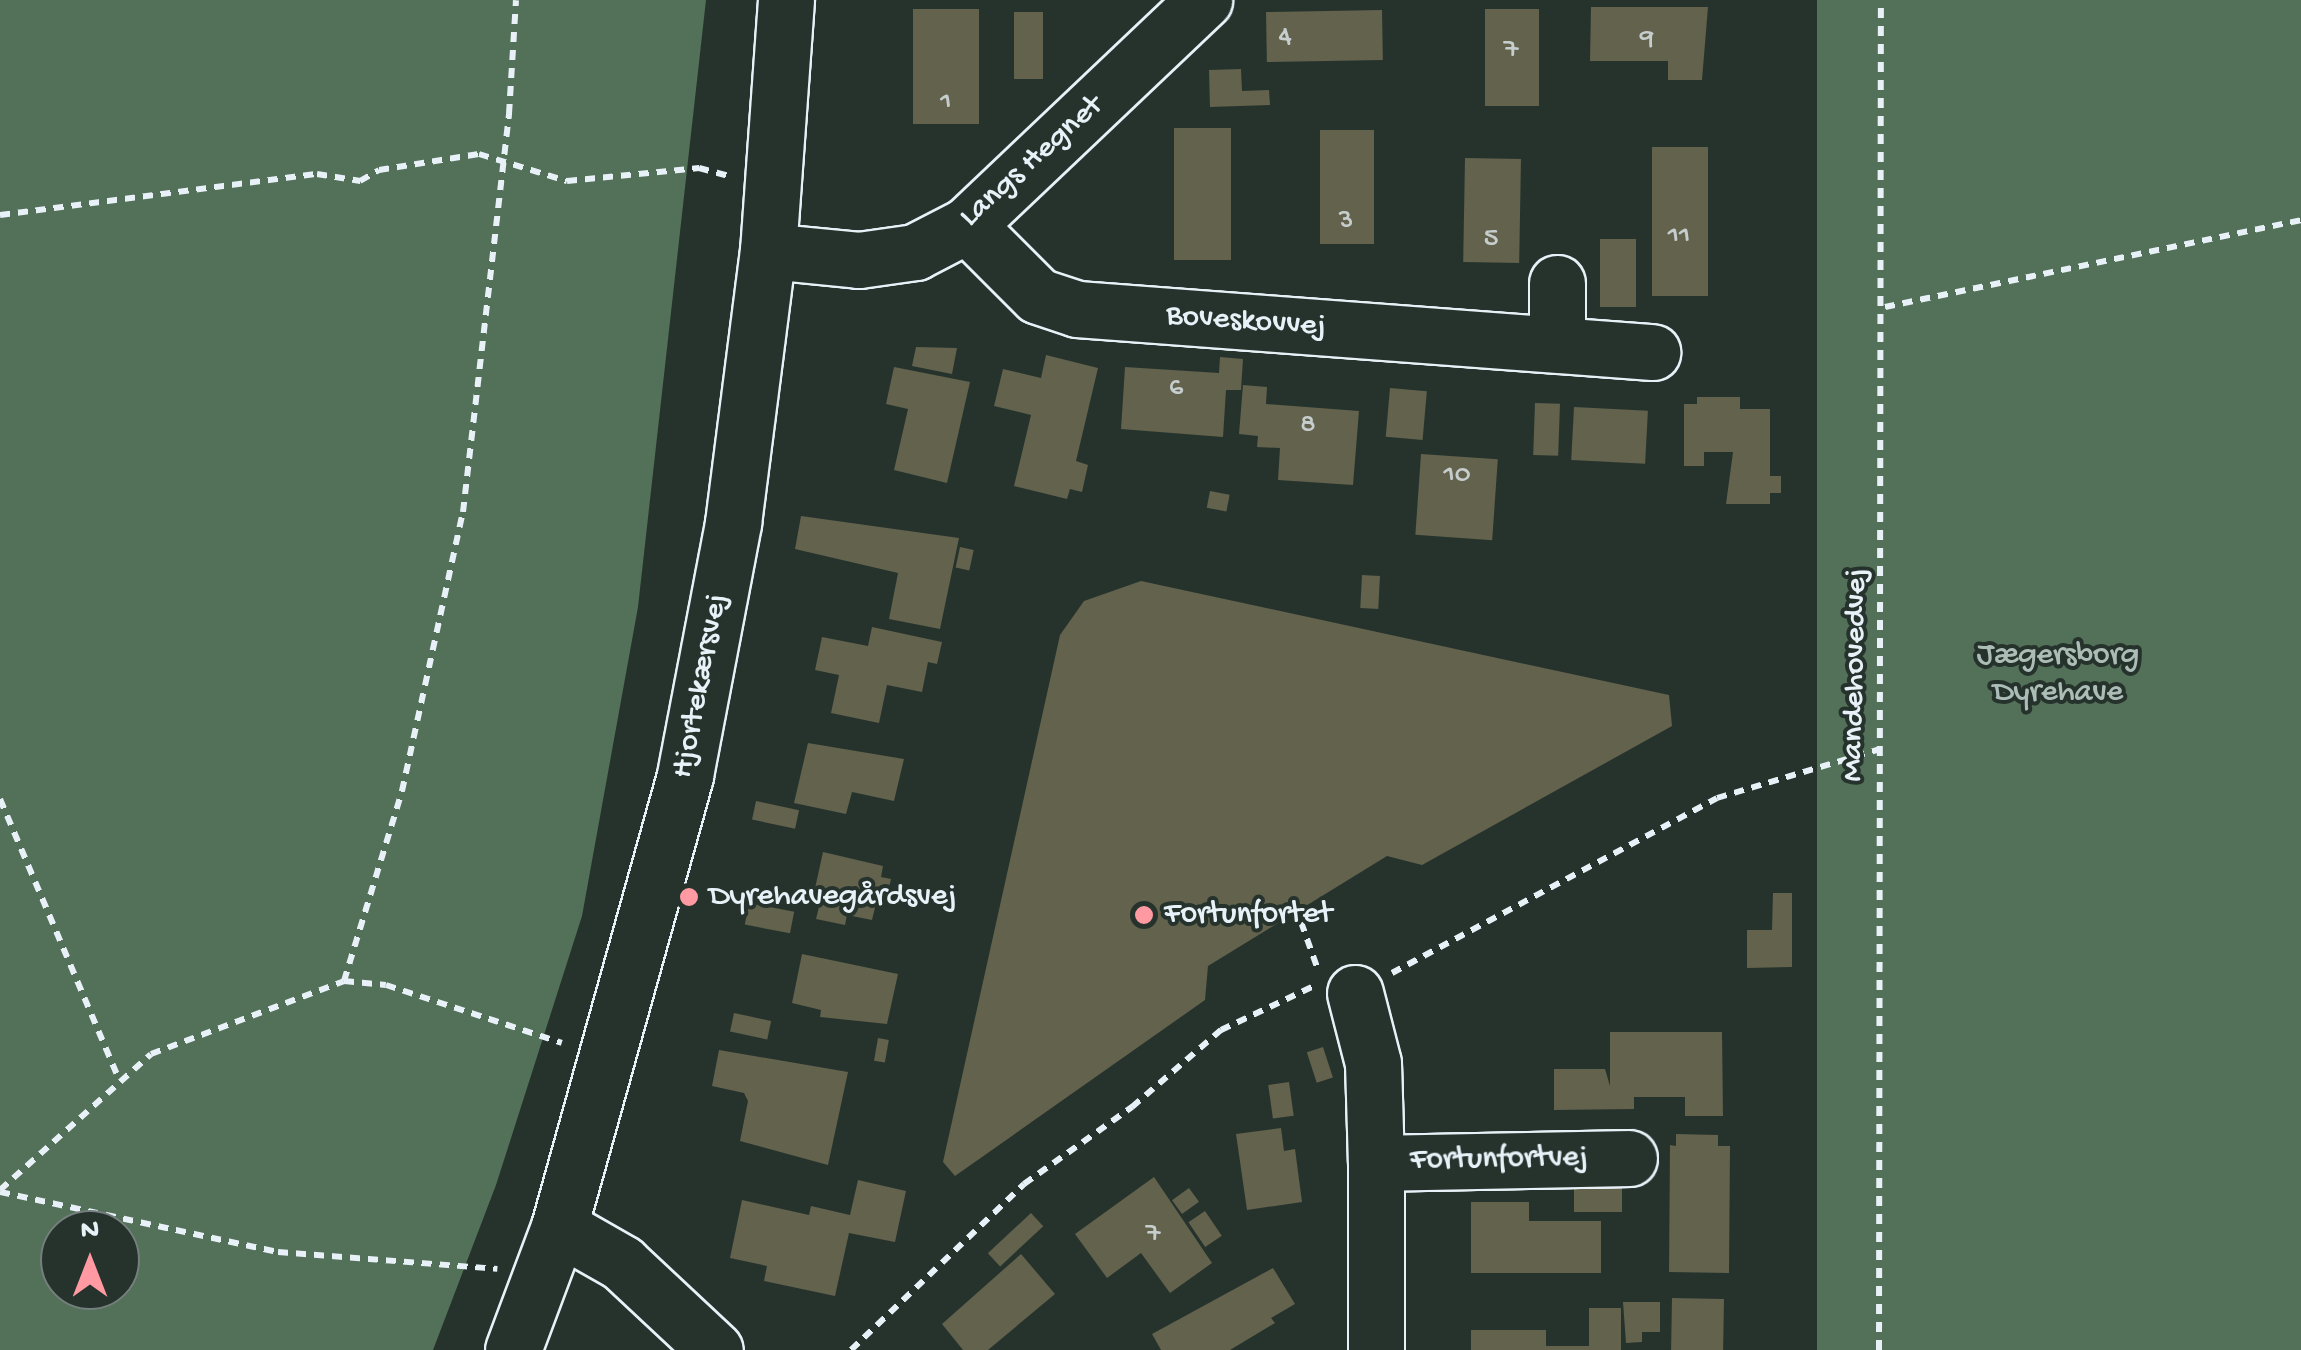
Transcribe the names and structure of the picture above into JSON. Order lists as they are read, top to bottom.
{
  "streets": {
    "street": [
      "Langs Hegnet",
      "Boveskovvej",
      "Hjortekærsvej",
      "Fortunfortvej"
    ],
    "path": ["Mandehovedvej"]
  },
  "crossings": [
    ["Langs Hegnet", "Boveskovvej"],
    ["Langs Hegnet", "Hjortekærsvej"]
  ],
  "parks": ["Jægersborg Dyrehave"],
  "places": ["Dyrehavegårdsvej", "Fortunfortet"],
  "house_numbers": [
    "4",
    "9",
    "7",
    "1",
    "3",
    "11",
    "5",
    "6",
    "8",
    "10",
    "7"
  ],
  "north": "top"
}
